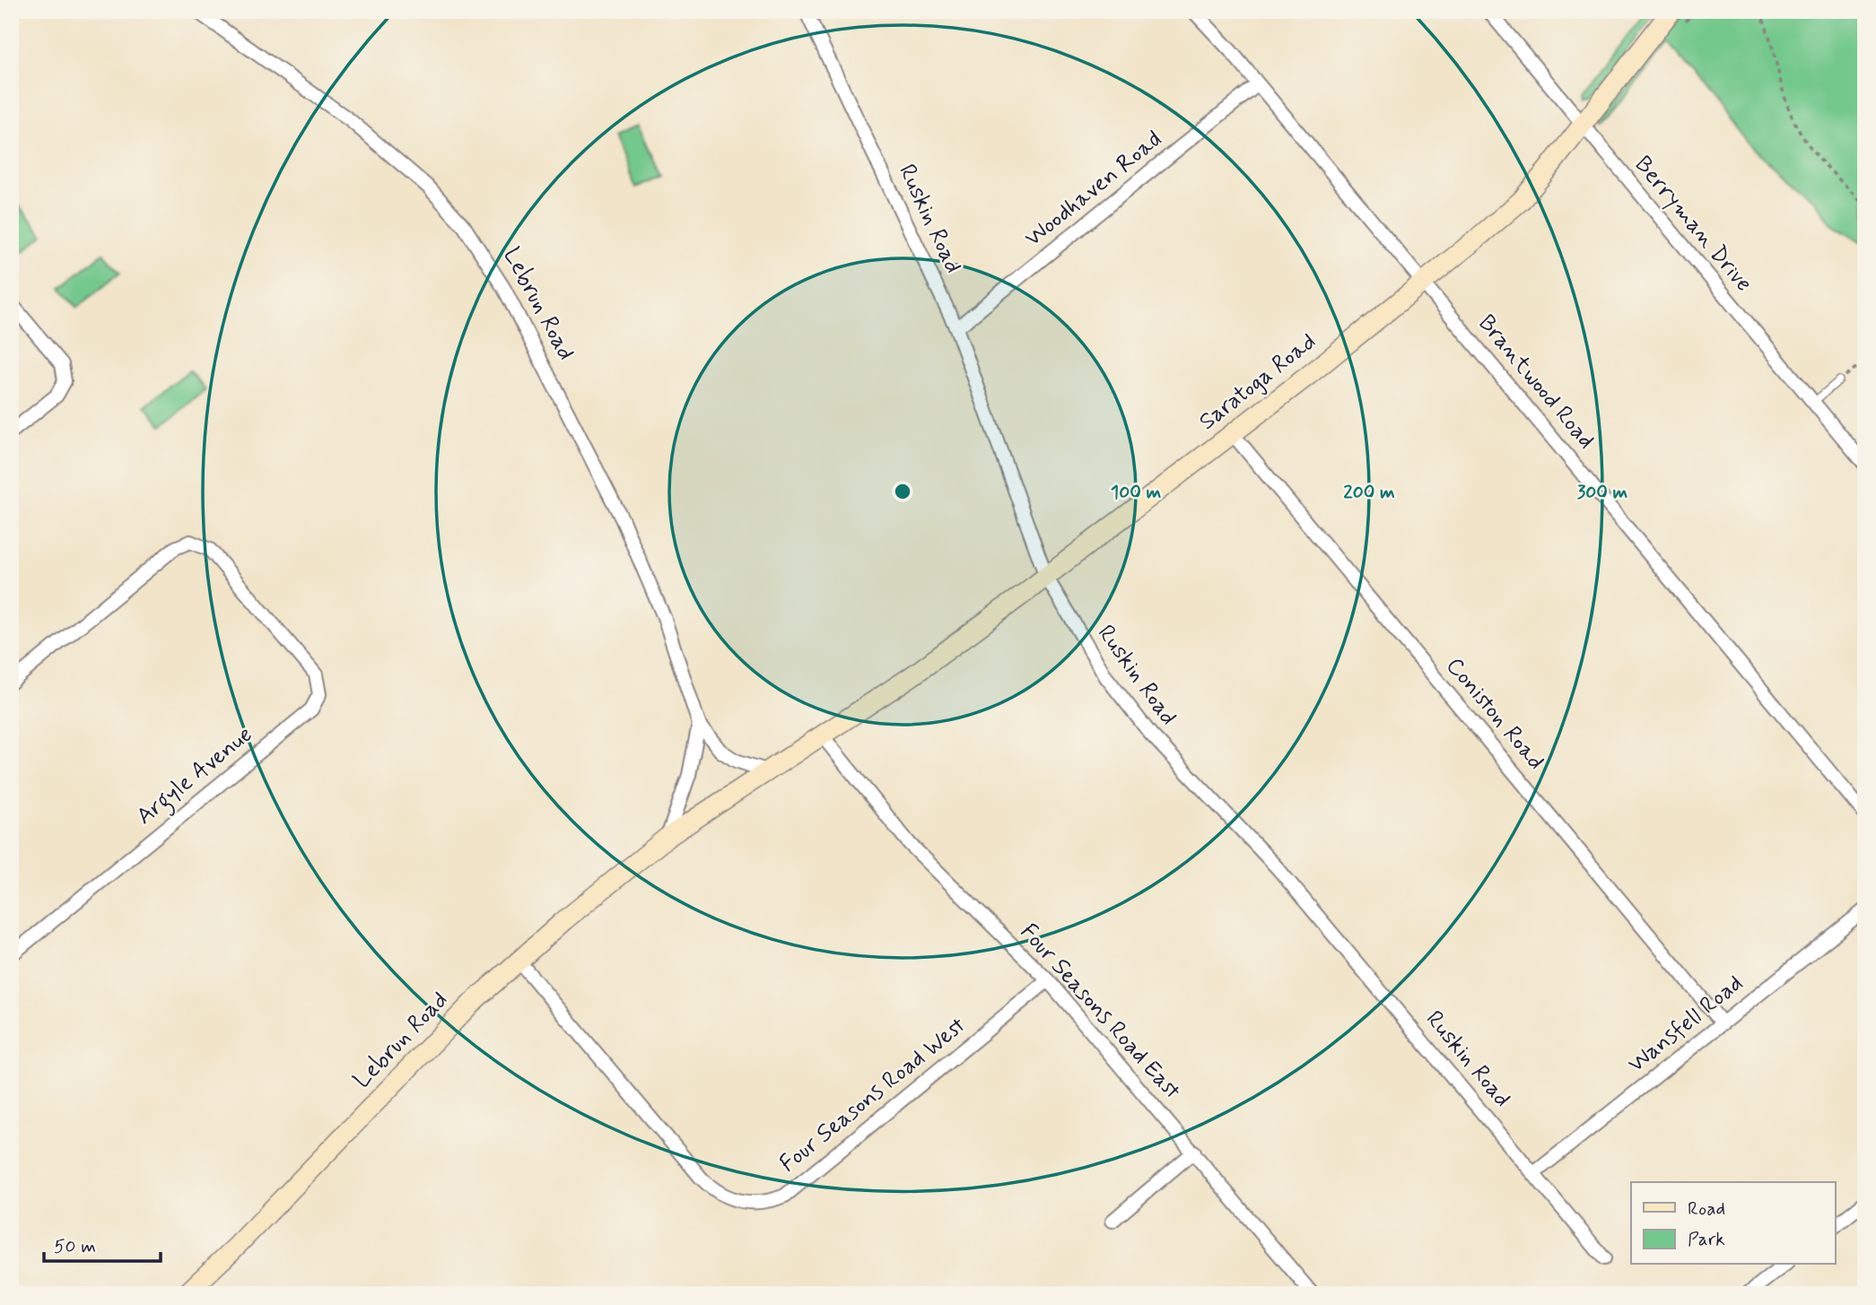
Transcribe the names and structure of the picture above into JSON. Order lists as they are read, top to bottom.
{
  "streets": {
    "street": [
      "Woodhaven Road",
      "Ruskin Road",
      "Berryman Drive",
      "Lebrun Road",
      "Saratoga Road",
      "Brantwood Road",
      "Coniston Road",
      "Argyle Avenue",
      "Four Seasons Road East",
      "Wansfell Road",
      "Four Seasons Road West"
    ]
  },
  "crossings": [
    ["Woodhaven Road", "Ruskin Road"],
    ["Woodhaven Road", "Brantwood Road"],
    ["Ruskin Road", "Saratoga Road"],
    ["Ruskin Road", "Wansfell Road"],
    ["Berryman Drive", "Saratoga Road"],
    ["Lebrun Road", "Saratoga Road"],
    ["Lebrun Road", "Four Seasons Road East"],
    ["Lebrun Road", "Four Seasons Road West"],
    ["Saratoga Road", "Brantwood Road"],
    ["Saratoga Road", "Coniston Road"],
    ["Saratoga Road", "Four Seasons Road East"],
    ["Coniston Road", "Wansfell Road"],
    ["Four Seasons Road East", "Four Seasons Road West"]
  ],
  "legend": ["Road", "Park"],
  "scale_bar": "50 m",
  "rings": ["100 m", "200 m", "300 m"]
}
